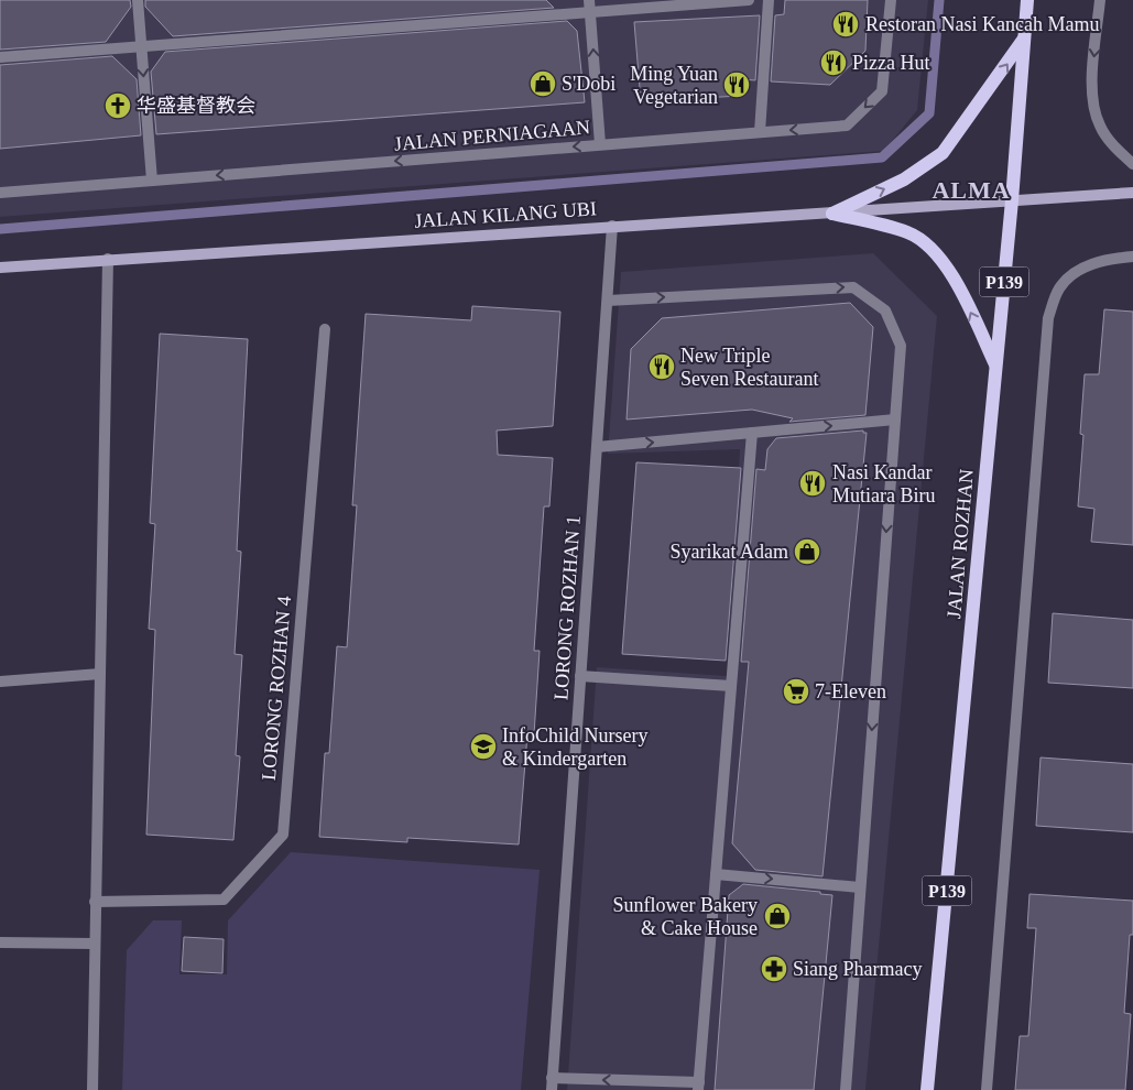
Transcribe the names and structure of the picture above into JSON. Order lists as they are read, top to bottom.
{
  "streets": {
    "main road": ["JALAN KILANG UBI", "P139", "JALAN ROZHAN"],
    "street": ["JALAN PERNIAGAAN", "LORONG ROZHAN 1", "LORONG ROZHAN 4"]
  },
  "crossings": [
    ["JALAN KILANG UBI", "JALAN ROZHAN"],
    ["JALAN KILANG UBI", "LORONG ROZHAN 1"]
  ],
  "one_way": ["JALAN PERNIAGAAN"],
  "districts": ["ALMA"],
  "places": {
    "restaurant": [
      "Restoran Nasi Kancah Mamu",
      "Pizza Hut",
      "Ming Yuan Vegetarian",
      "New Triple Seven Restaurant",
      "Nasi Kandar Mutiara Biru"
    ],
    "shop": ["S'Dobi", "Syarikat Adam", "Sunflower Bakery & Cake House"],
    "church": ["华盛基督教会"],
    "supermarket": ["7-Eleven"],
    "school or university": ["InfoChild Nursery & Kindergarten"],
    "pharmacy": ["Siang Pharmacy"]
  }
}
